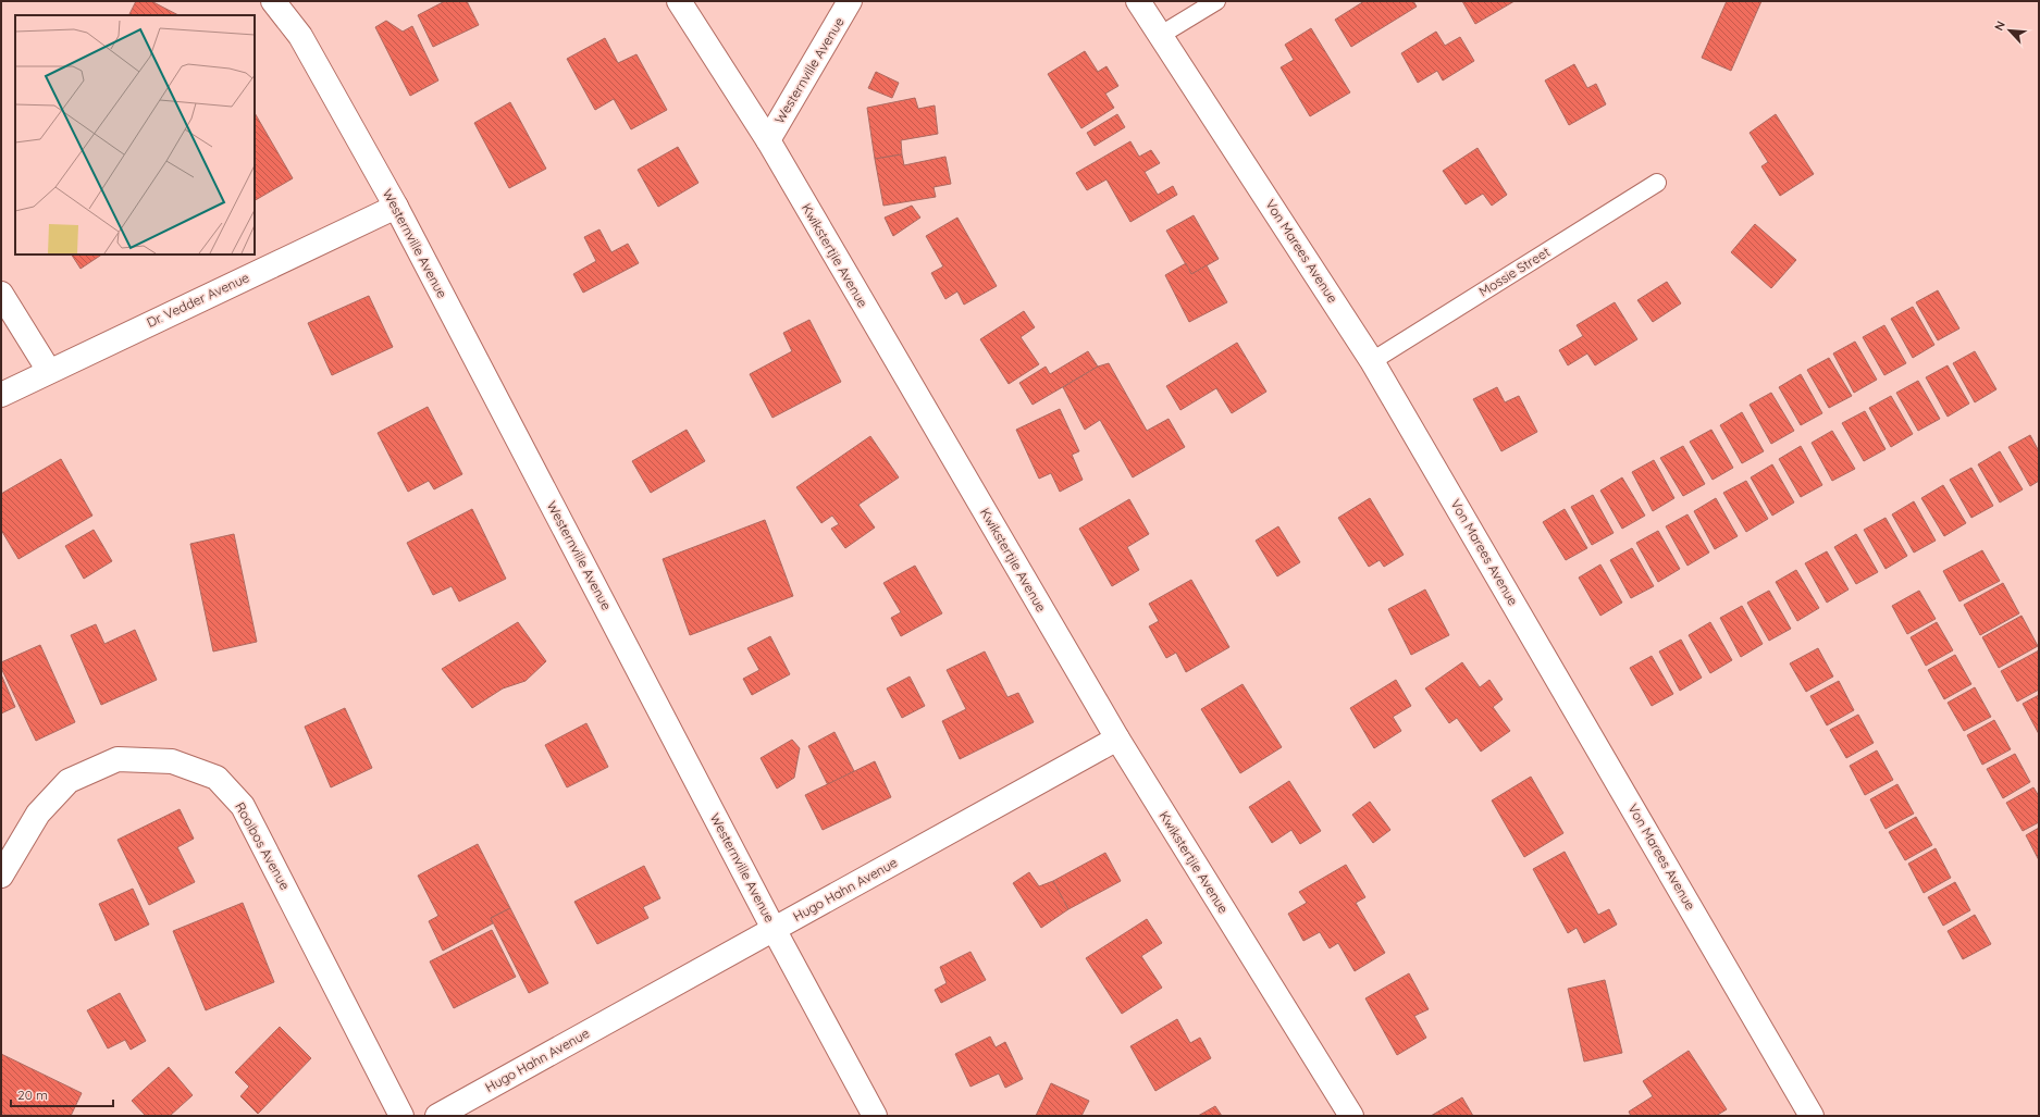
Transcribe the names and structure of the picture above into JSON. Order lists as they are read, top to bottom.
{
  "streets": {
    "street": [
      "Westernville Avenue",
      "Von Marees Avenue",
      "Kwikstertjie Avenue",
      "Dr. Vedder Avenue",
      "Rooibos Avenue",
      "Hugo Hahn Avenue"
    ],
    "lane": ["Mossie Street"]
  },
  "crossings": [
    ["Westernville Avenue", "Kwikstertjie Avenue"],
    ["Westernville Avenue", "Dr. Vedder Avenue"],
    ["Westernville Avenue", "Hugo Hahn Avenue"],
    ["Von Marees Avenue", "Mossie Street"],
    ["Kwikstertjie Avenue", "Hugo Hahn Avenue"]
  ],
  "scale_bar": "20 m",
  "north": "top left"
}
